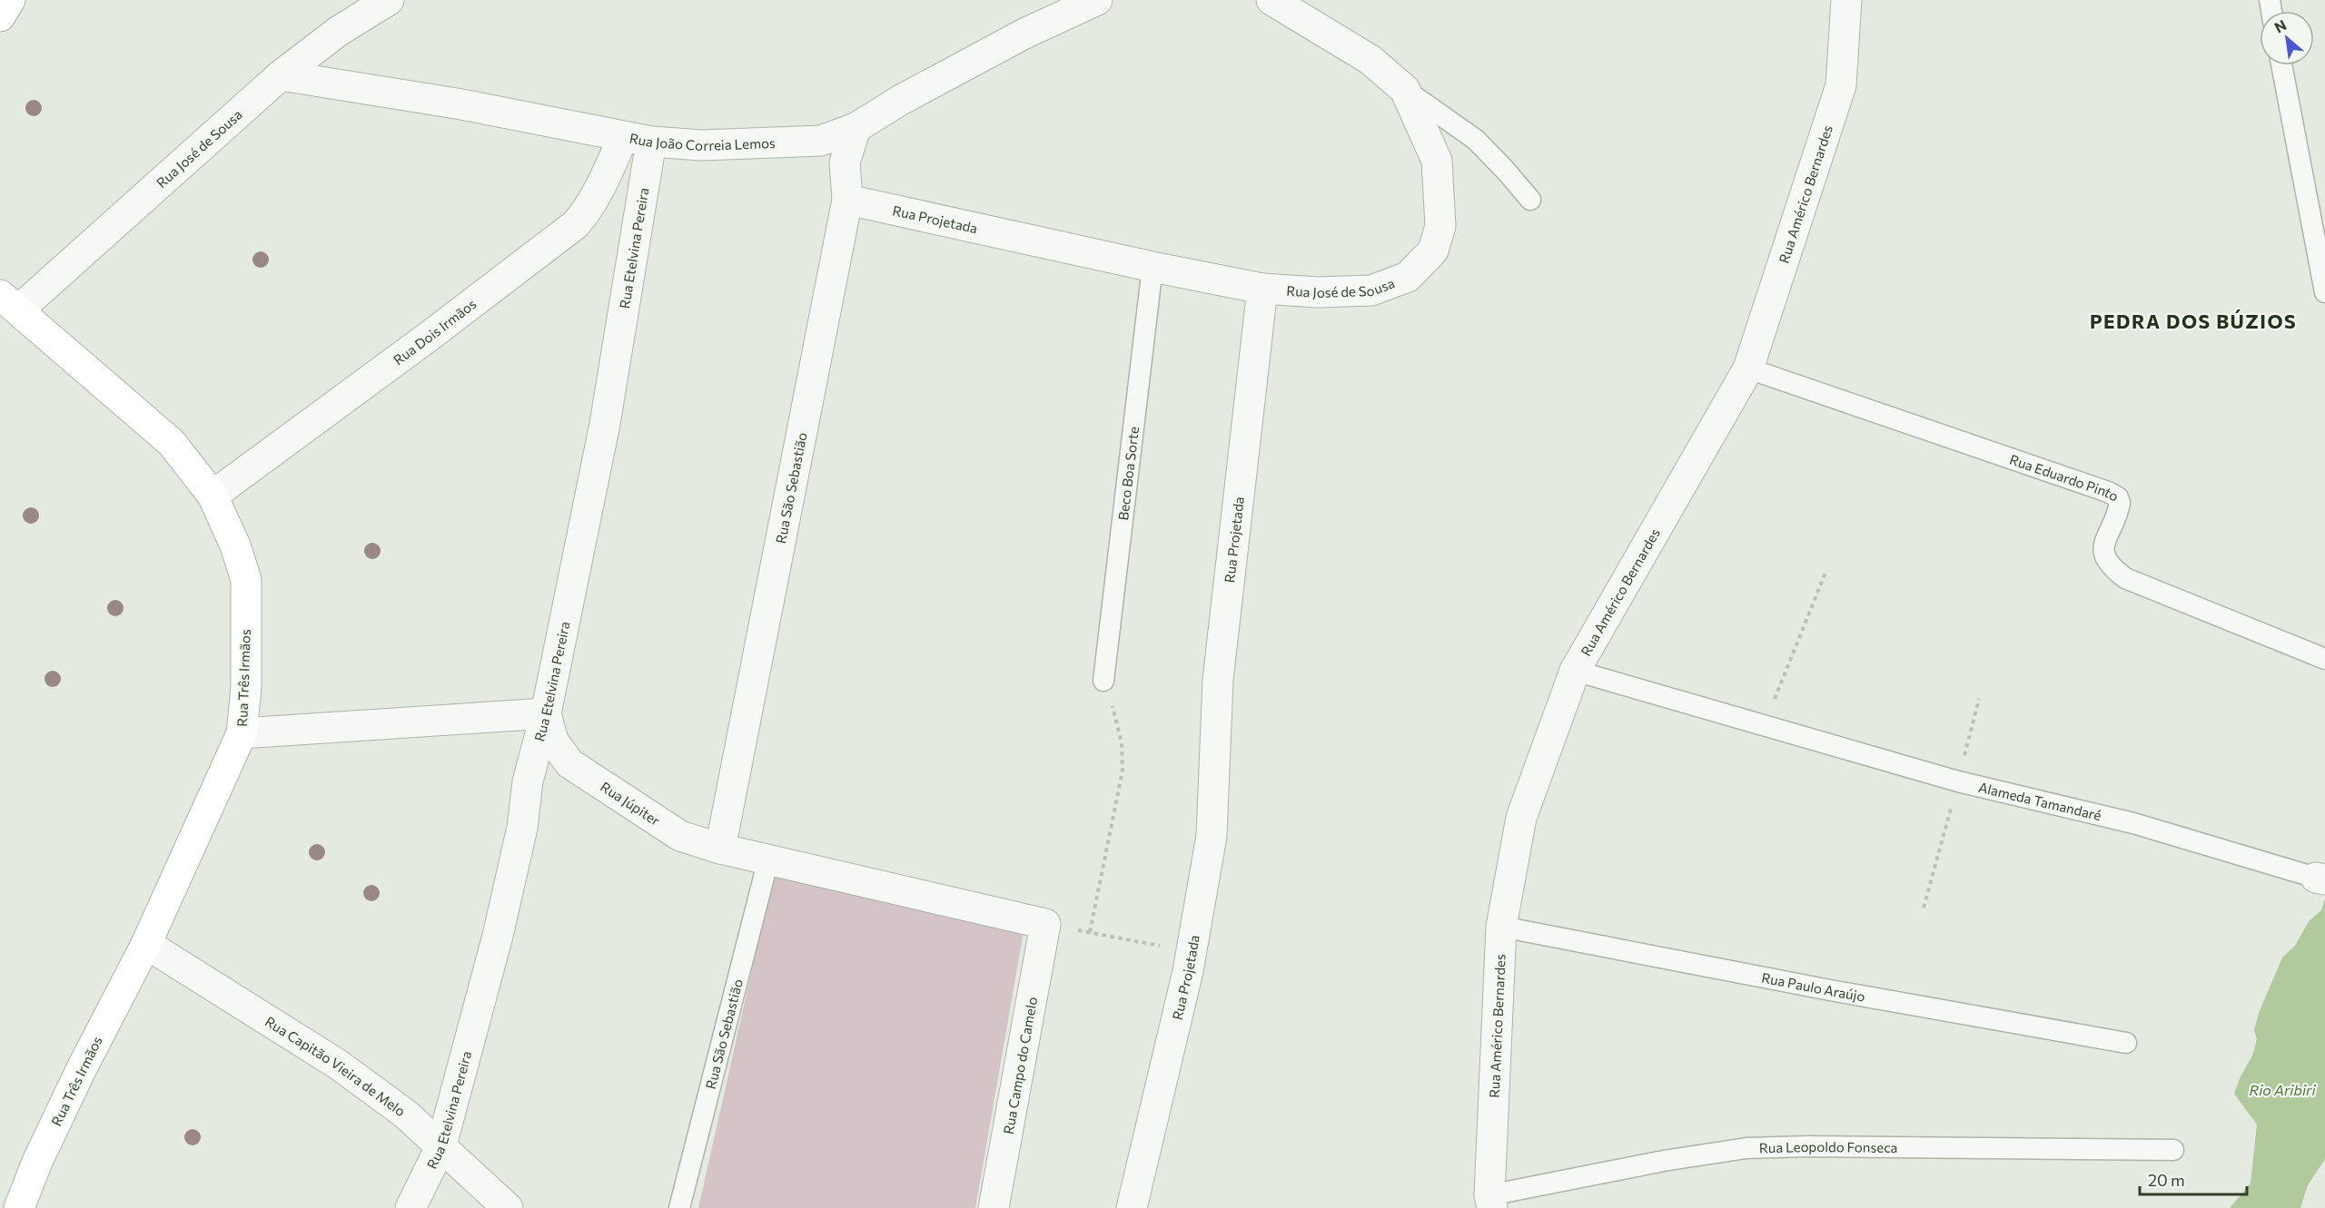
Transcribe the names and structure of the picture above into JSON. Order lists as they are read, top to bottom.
{
  "streets": {
    "street": [
      "Rua João Correia Lemos",
      "Rua José de Sousa",
      "Rua Américo Bernardes",
      "Rua Projetada",
      "Rua Etelvina Pereira",
      "Rua Dois Irmãos",
      "Rua São Sebastião",
      "Rua Três Irmãos",
      "Rua Júpiter",
      "Rua Campo do Camelo",
      "Rua Capitão Vieira de Melo"
    ],
    "lane": [
      "Beco Boa Sorte",
      "Rua Eduardo Pinto",
      "Alameda Tamandaré",
      "Rua Paulo Araújo",
      "Rua Leopoldo Fonseca"
    ]
  },
  "crossings": [
    ["Rua João Correia Lemos", "Rua José de Sousa"],
    ["Rua João Correia Lemos", "Rua Etelvina Pereira"],
    ["Rua João Correia Lemos", "Rua Dois Irmãos"],
    ["Rua João Correia Lemos", "Rua São Sebastião"],
    ["Rua José de Sousa", "Rua Projetada"],
    ["Rua José de Sousa", "Rua Três Irmãos"],
    ["Rua Américo Bernardes", "Rua Eduardo Pinto"],
    ["Rua Américo Bernardes", "Alameda Tamandaré"],
    ["Rua Américo Bernardes", "Rua Paulo Araújo"],
    ["Rua Américo Bernardes", "Rua Leopoldo Fonseca"],
    ["Rua Projetada", "Beco Boa Sorte"],
    ["Rua Projetada", "Rua São Sebastião"],
    ["Rua Etelvina Pereira", "Rua Dois Irmãos"],
    ["Rua Etelvina Pereira", "Rua Júpiter"],
    ["Rua Etelvina Pereira", "Rua Capitão Vieira de Melo"],
    ["Rua Dois Irmãos", "Rua Três Irmãos"],
    ["Rua São Sebastião", "Rua Júpiter"],
    ["Rua Três Irmãos", "Rua Capitão Vieira de Melo"],
    ["Rua Júpiter", "Rua Campo do Camelo"]
  ],
  "districts": ["PEDRA DOS BÚZIOS"],
  "water": ["Rio Aribiri"],
  "scale_bar": "20 m",
  "north": "top left"
}
